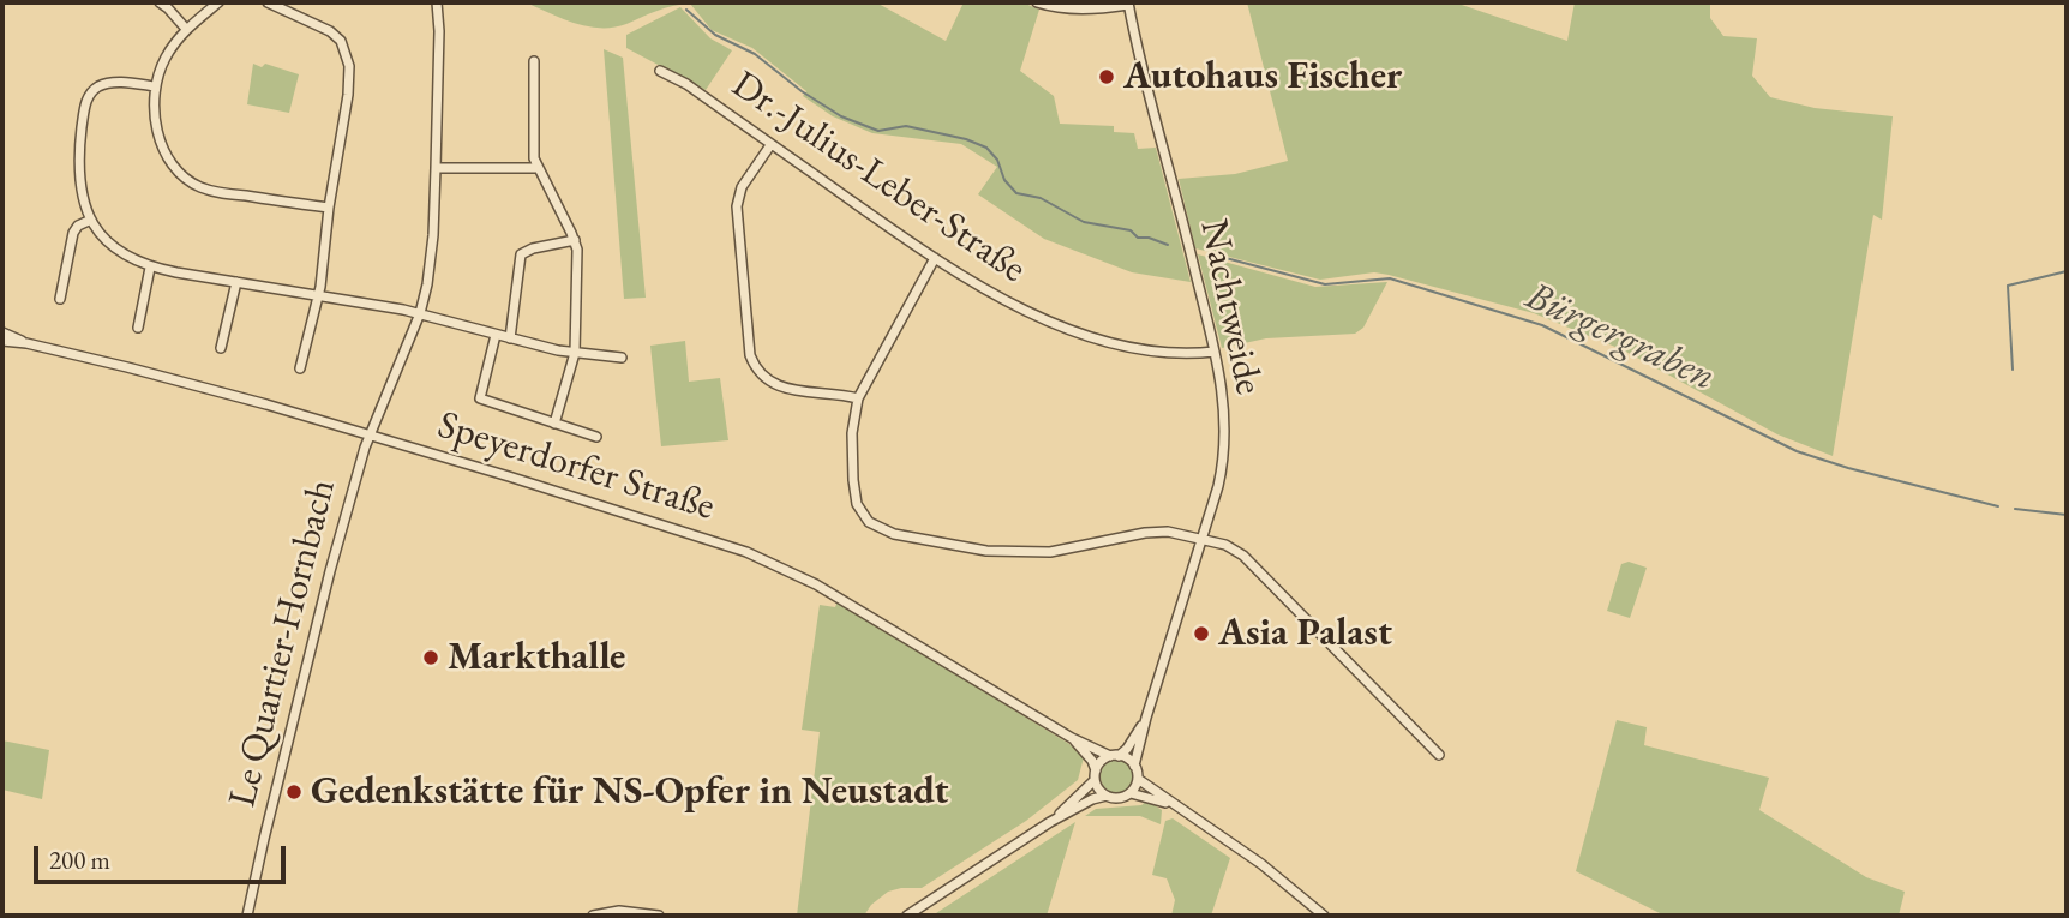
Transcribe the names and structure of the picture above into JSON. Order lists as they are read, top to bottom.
{
  "streets": {
    "street": [
      "Dr.-Julius-Leber-Straße",
      "Nachtweide",
      "Speyerdorfer Straße",
      "Le Quartier-Hornbach"
    ]
  },
  "crossings": [
    ["Dr.-Julius-Leber-Straße", "Nachtweide"],
    ["Nachtweide", "Speyerdorfer Straße"],
    ["Speyerdorfer Straße", "Le Quartier-Hornbach"]
  ],
  "water": ["Bürgergraben"],
  "places": [
    "Autohaus Fischer",
    "Asia Palast",
    "Markthalle",
    "Gedenkstätte für NS-Opfer in Neustadt"
  ],
  "scale_bar": "200 m"
}
